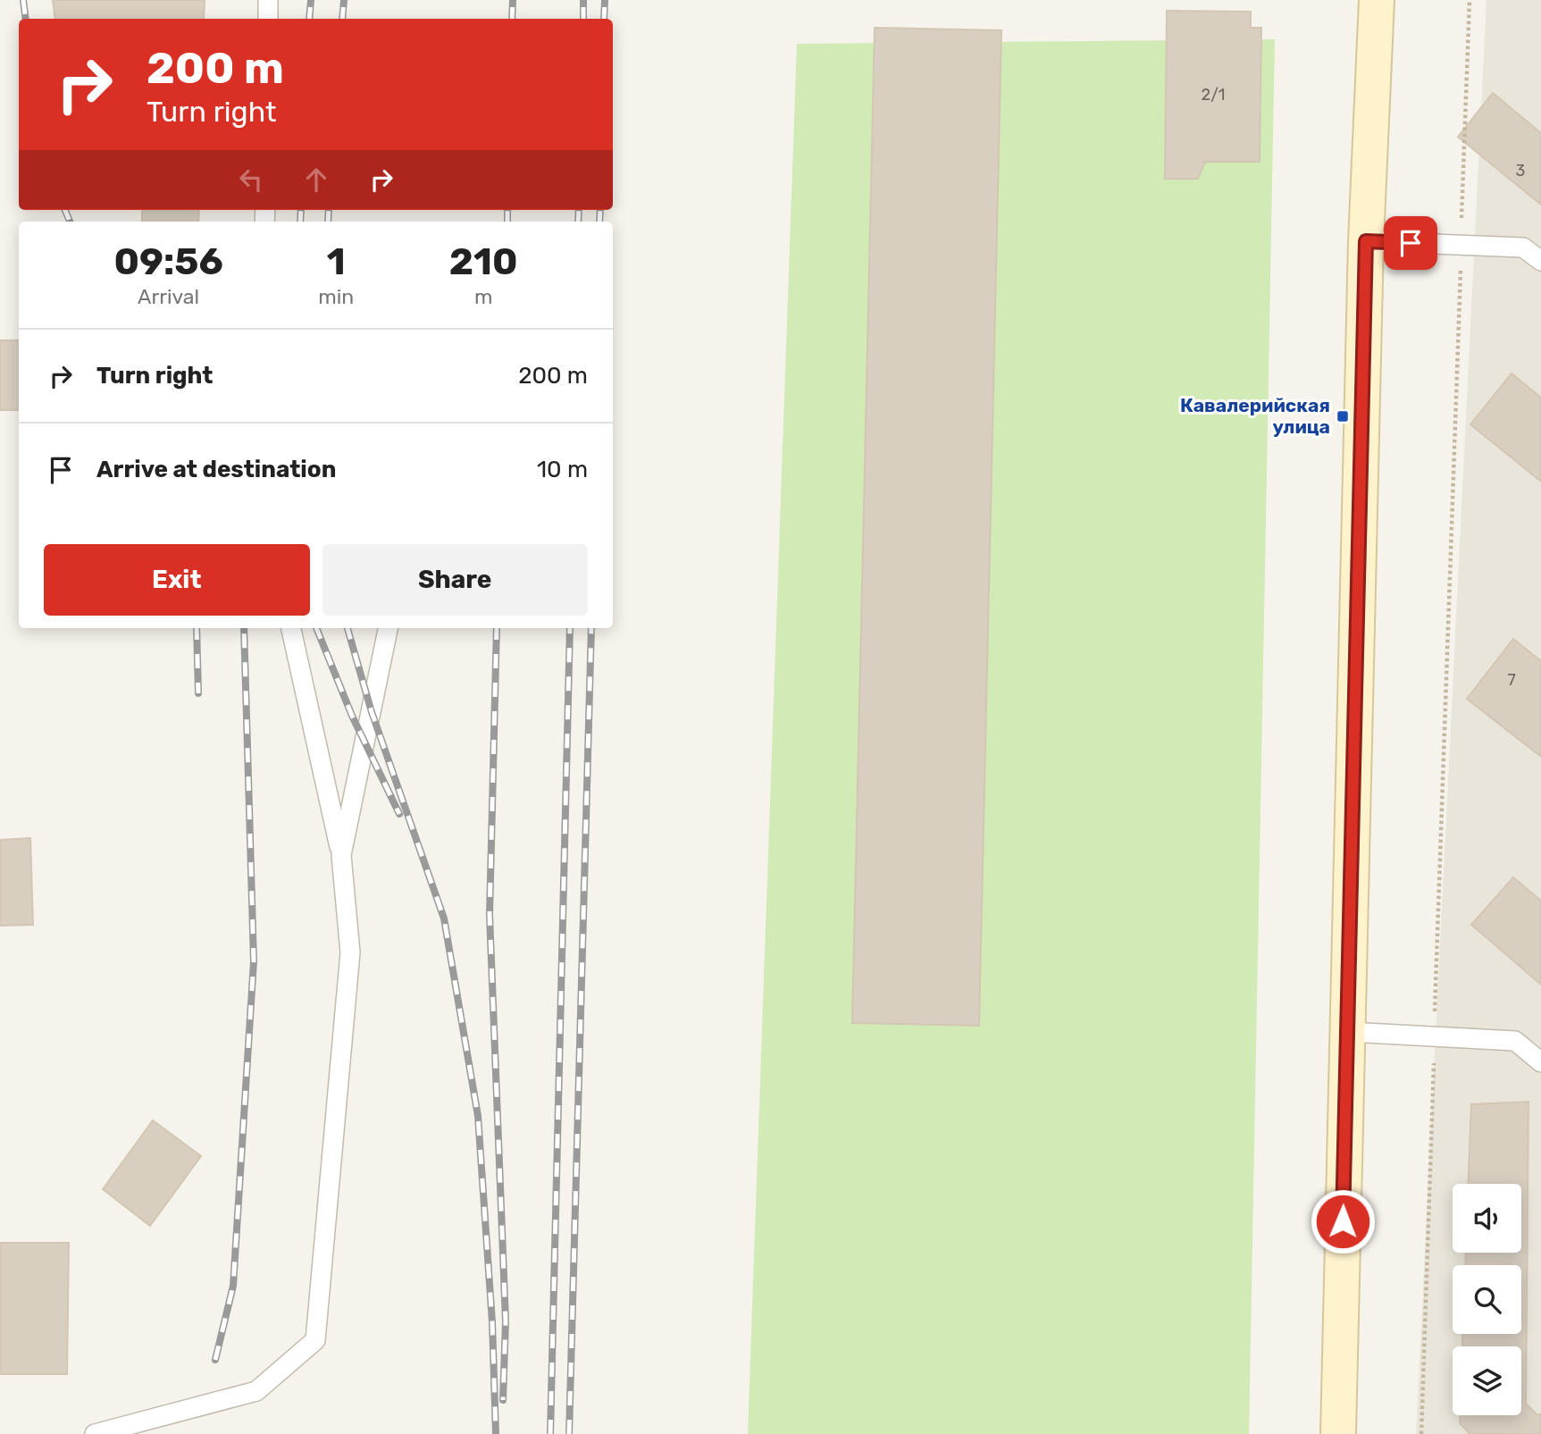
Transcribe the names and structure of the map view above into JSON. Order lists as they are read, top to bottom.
{
  "places": {
    "transit": ["Кавалерийская улица"]
  },
  "house_numbers": ["2/1", "3", "7"],
  "page": {
    "turn": ["200 m", "Turn right"],
    "eta": [
      "09:56",
      "Arrival",
      "1",
      "min",
      "210",
      "m"
    ],
    "list": [
      {
        "name": "Turn right",
        "value": "200 m"
      },
      {
        "name": "Arrive at destination",
        "value": "10 m"
      }
    ],
    "buttons": ["Exit", "Share"]
  }
}
